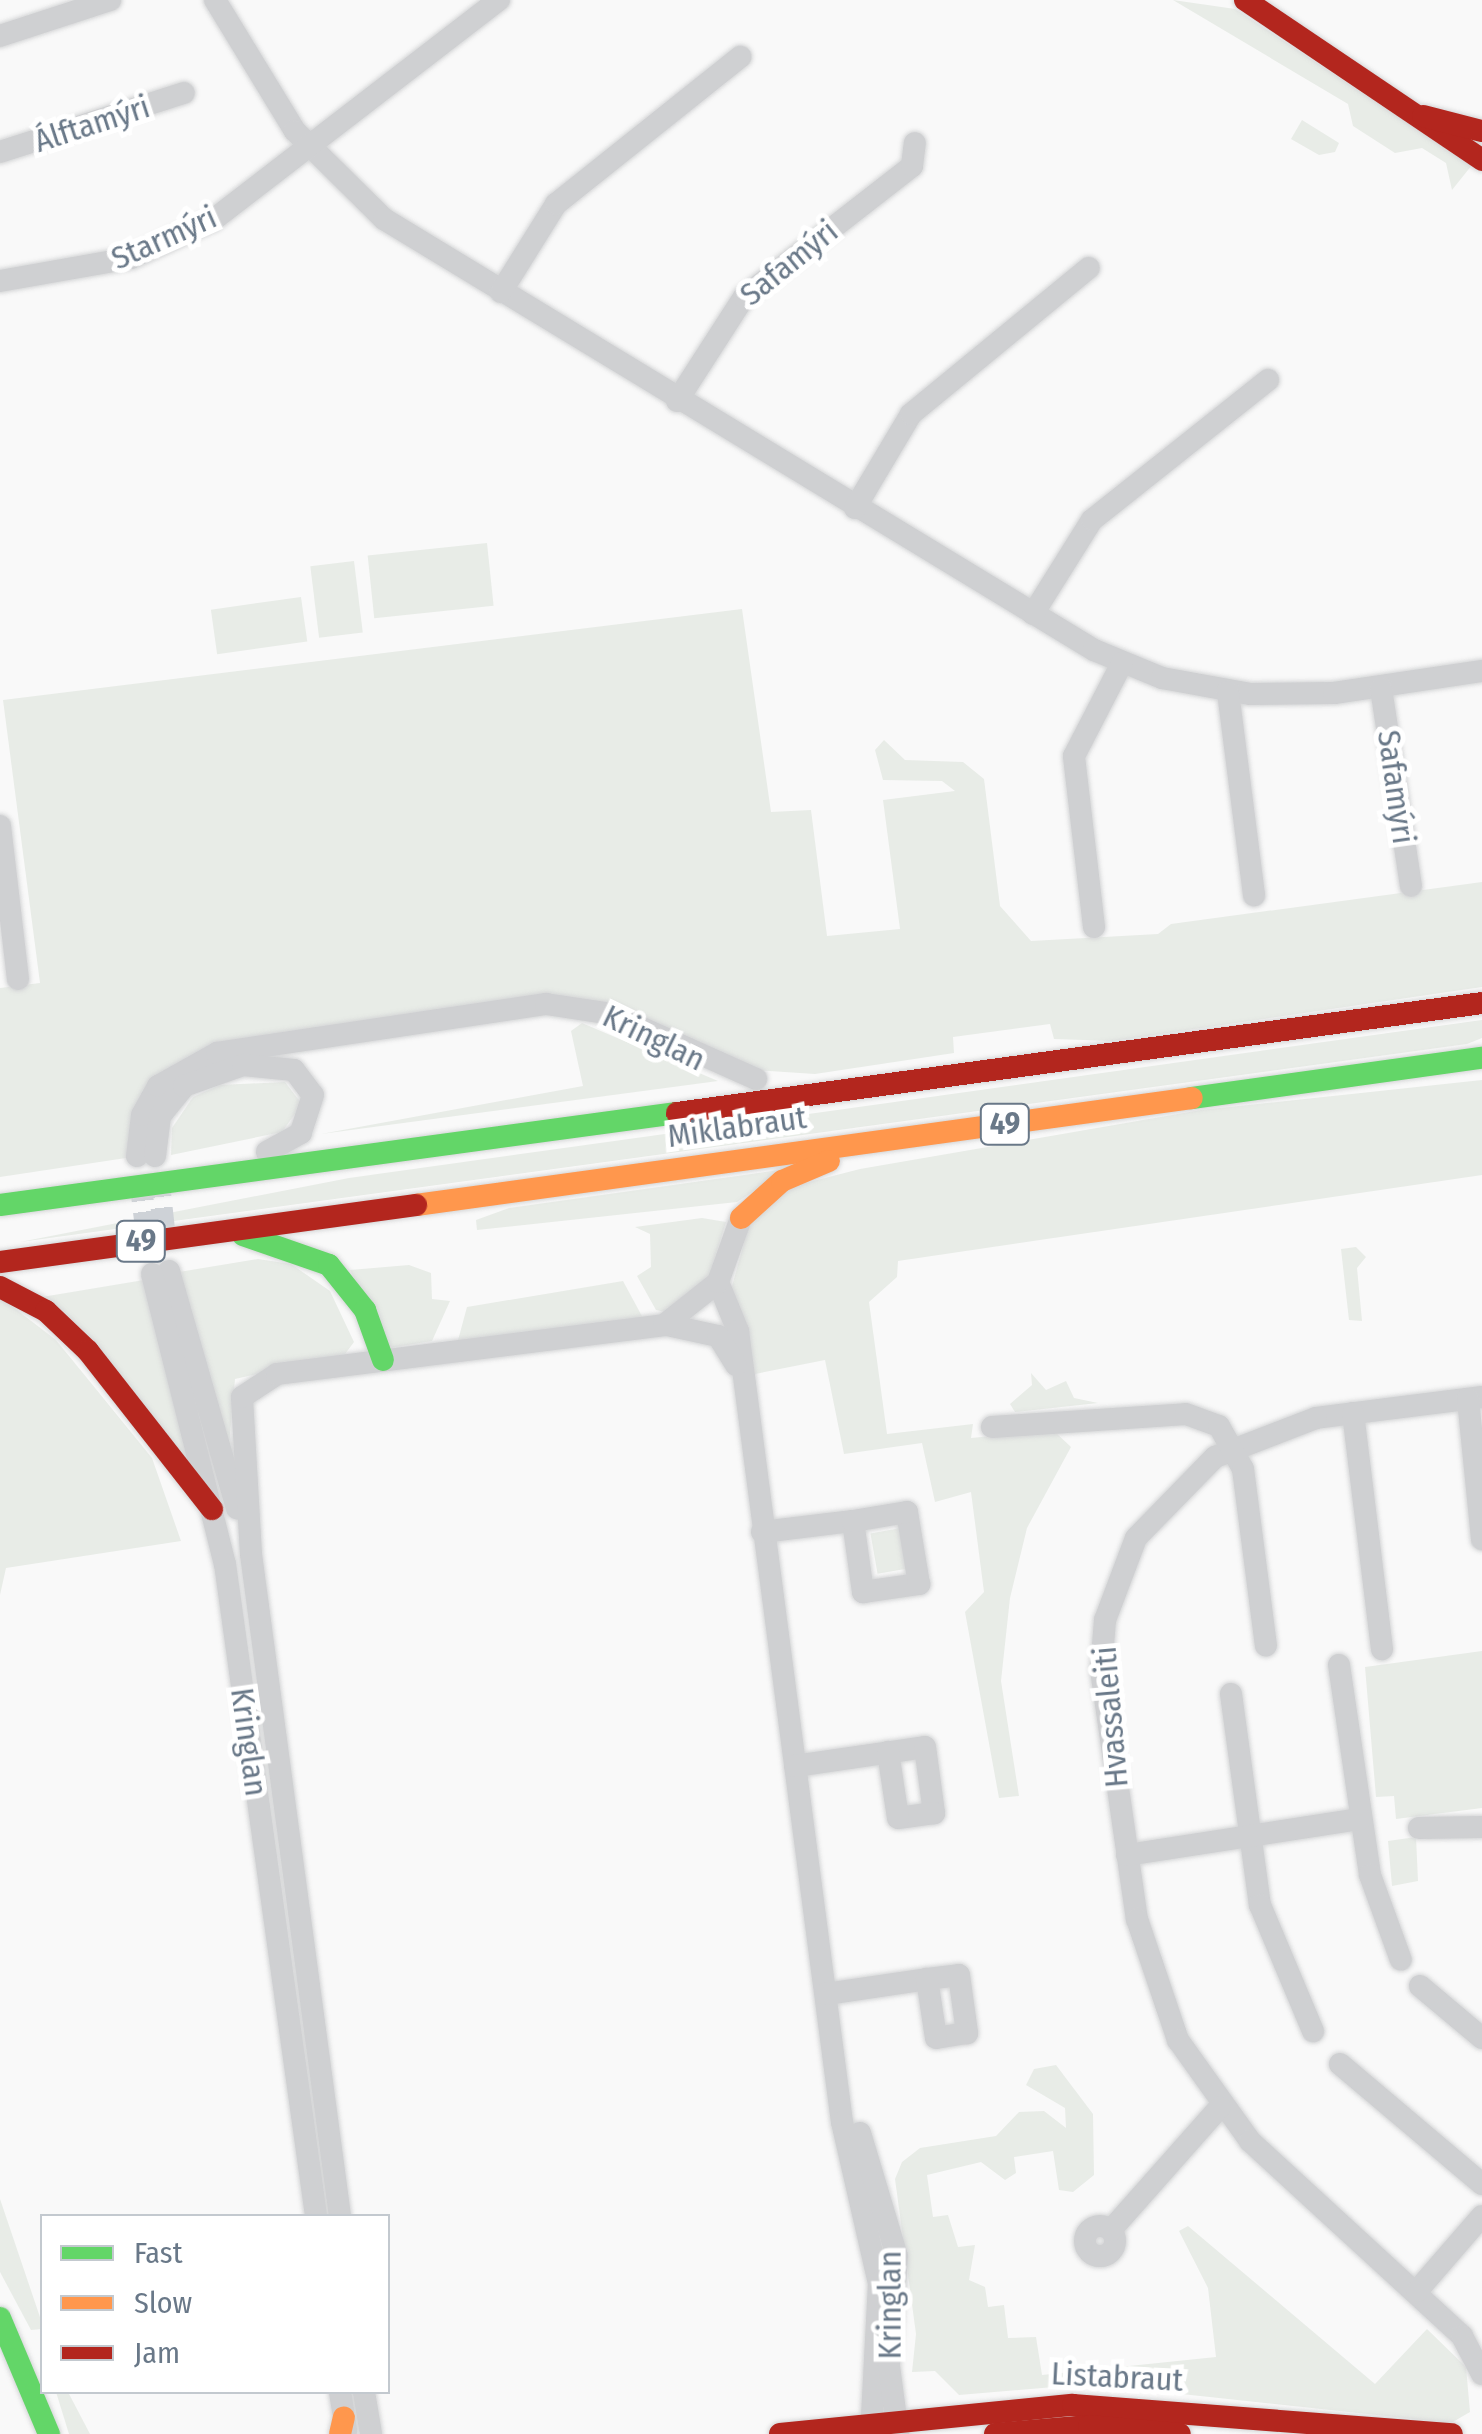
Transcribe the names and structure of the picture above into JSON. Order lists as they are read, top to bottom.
{
  "streets": {
    "main road": ["49", "Miklabraut", "Listabraut"],
    "street": [
      "Álftamýri",
      "Starmýri",
      "Safamýri",
      "Kringlan",
      "Hvassaleiti"
    ]
  },
  "crossings": [
    ["Starmýri", "Safamýri"],
    ["Kringlan", "Listabraut"]
  ],
  "legend": ["Fast", "Slow", "Jam"]
}
